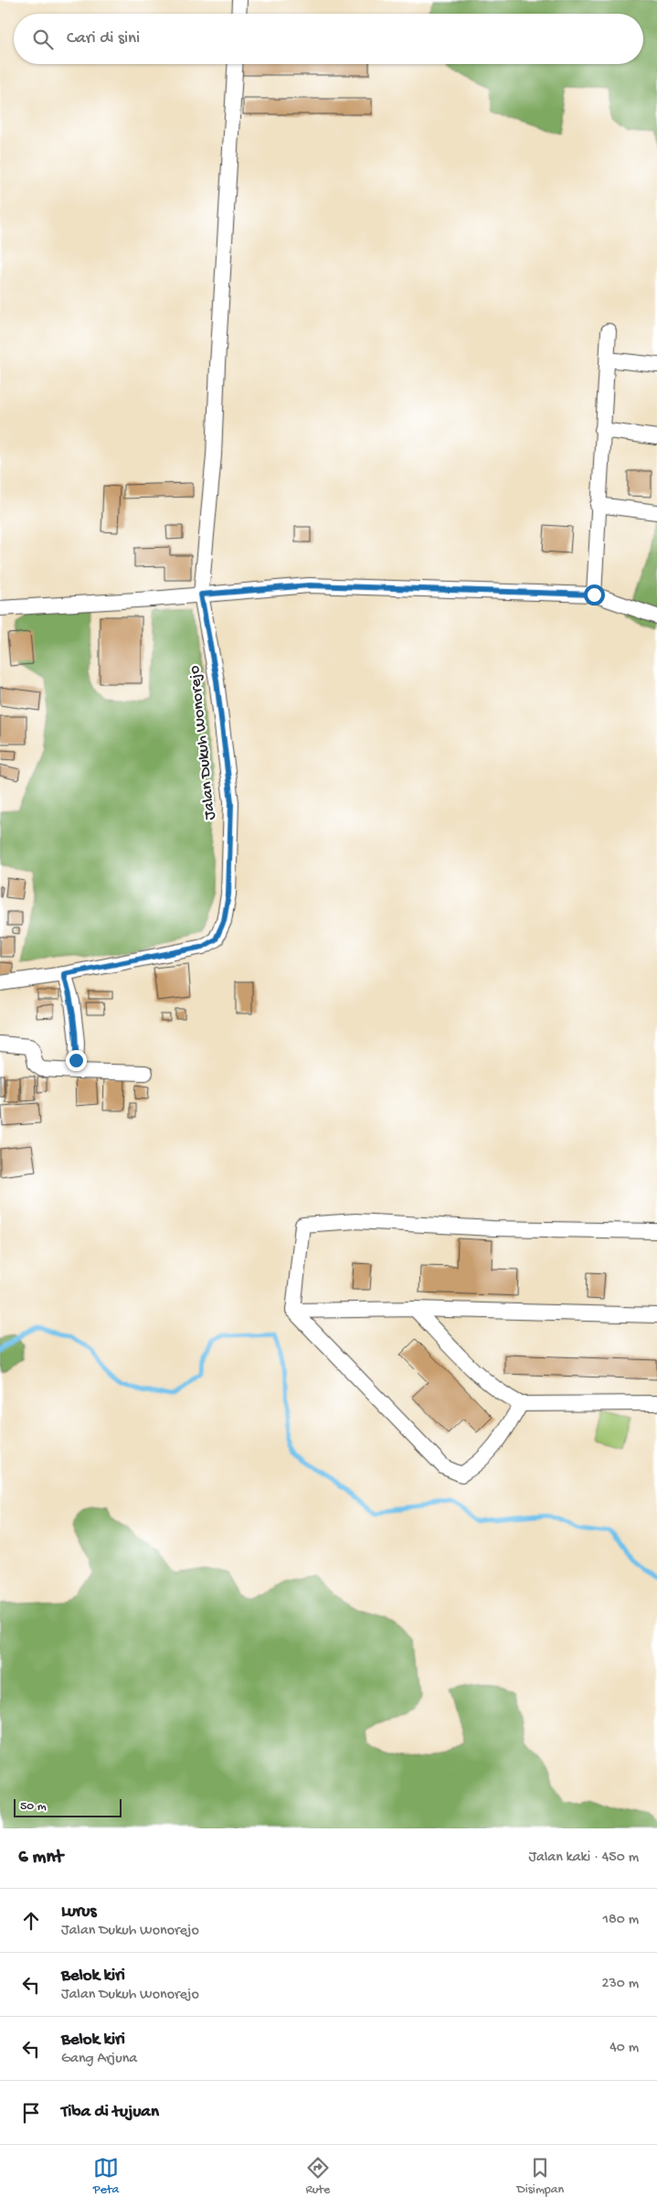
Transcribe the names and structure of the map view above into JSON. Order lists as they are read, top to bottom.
{
  "streets": {
    "street": ["Jalan Dukuh Wonorejo"]
  },
  "scale_bar": "50 m",
  "page": {
    "search": "Cari di sini",
    "scale": "50 m",
    "heading": ["6 mnt", "Jalan kaki · 450 m"],
    "list": [
      ["Lurus", "Jalan Dukuh Wonorejo", "180 m"],
      ["Belok kiri", "Jalan Dukuh Wonorejo", "230 m"],
      ["Belok kiri", "Gang Arjuna", "40 m"],
      "Tiba di tujuan"
    ],
    "nav": ["Peta", "Rute", "Disimpan"]
  }
}
